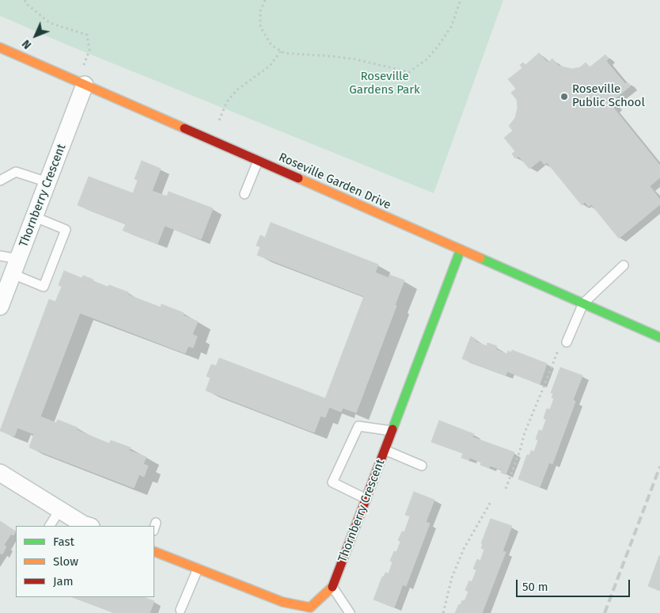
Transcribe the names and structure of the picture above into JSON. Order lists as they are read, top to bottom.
{
  "streets": {
    "street": ["Roseville Garden Drive", "Thornberry Crescent"]
  },
  "crossings": [
    ["Roseville Garden Drive", "Thornberry Crescent"]
  ],
  "parks": ["Roseville Gardens Park"],
  "places": ["Roseville Public School"],
  "legend": ["Fast", "Slow", "Jam"],
  "scale_bar": "50 m",
  "north": "bottom left"
}
